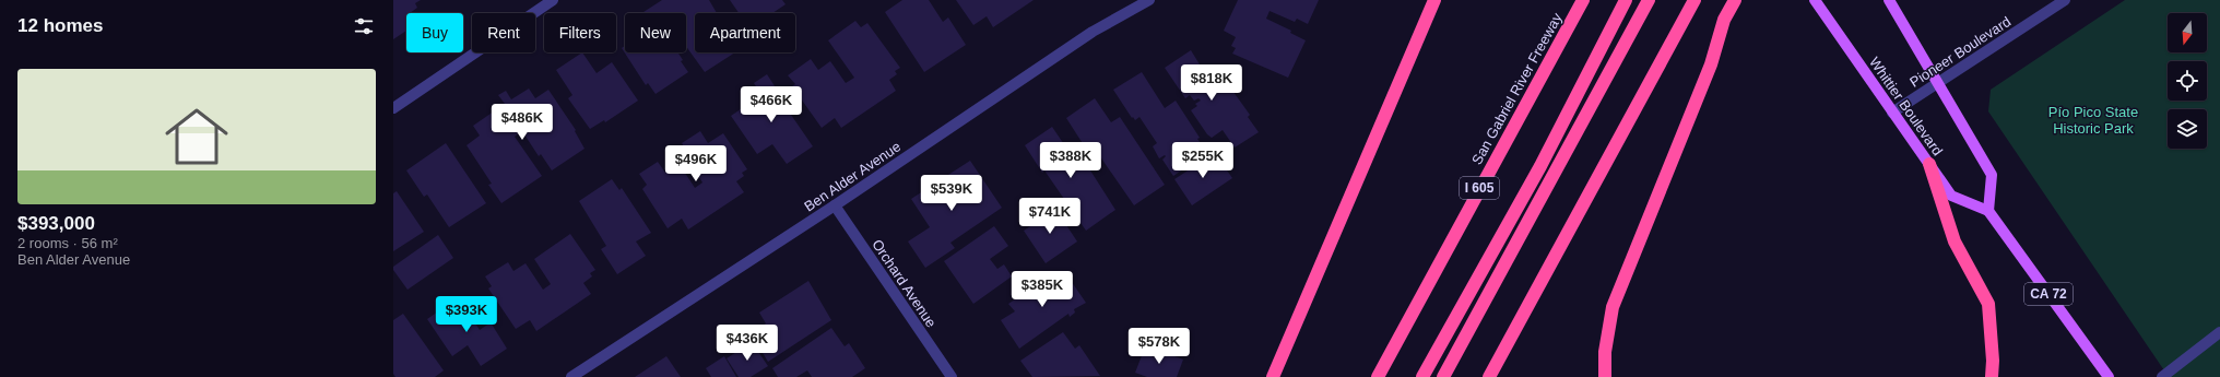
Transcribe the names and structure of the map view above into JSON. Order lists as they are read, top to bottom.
{
  "streets": {
    "highway": ["San Gabriel River Freeway", "I 605"],
    "main road": ["Whittier Boulevard", "CA 72"],
    "street": ["Pioneer Boulevard", "Ben Alder Avenue", "Orchard Avenue"]
  },
  "crossings": [
    ["Pioneer Boulevard", "Whittier Boulevard"],
    ["Whittier Boulevard", "CA 72"],
    ["Ben Alder Avenue", "Orchard Avenue"]
  ],
  "parks": ["Pío Pico State Historic Park"],
  "north": "bottom",
  "page": {
    "heading": "12 homes",
    "chip": [
      "Buy",
      "Rent",
      "Filters",
      "New",
      "Apartment"
    ],
    "list": [
      {
        "name": "$393,000",
        "note": "2 rooms · 56 m² · Ben Alder Avenue"
      }
    ],
    "price": [
      "$818K",
      "$466K",
      "$486K",
      "$388K",
      "$255K",
      "$496K",
      "$539K",
      "$741K",
      "$385K",
      "$393K",
      "$436K",
      "$578K"
    ]
  }
}
